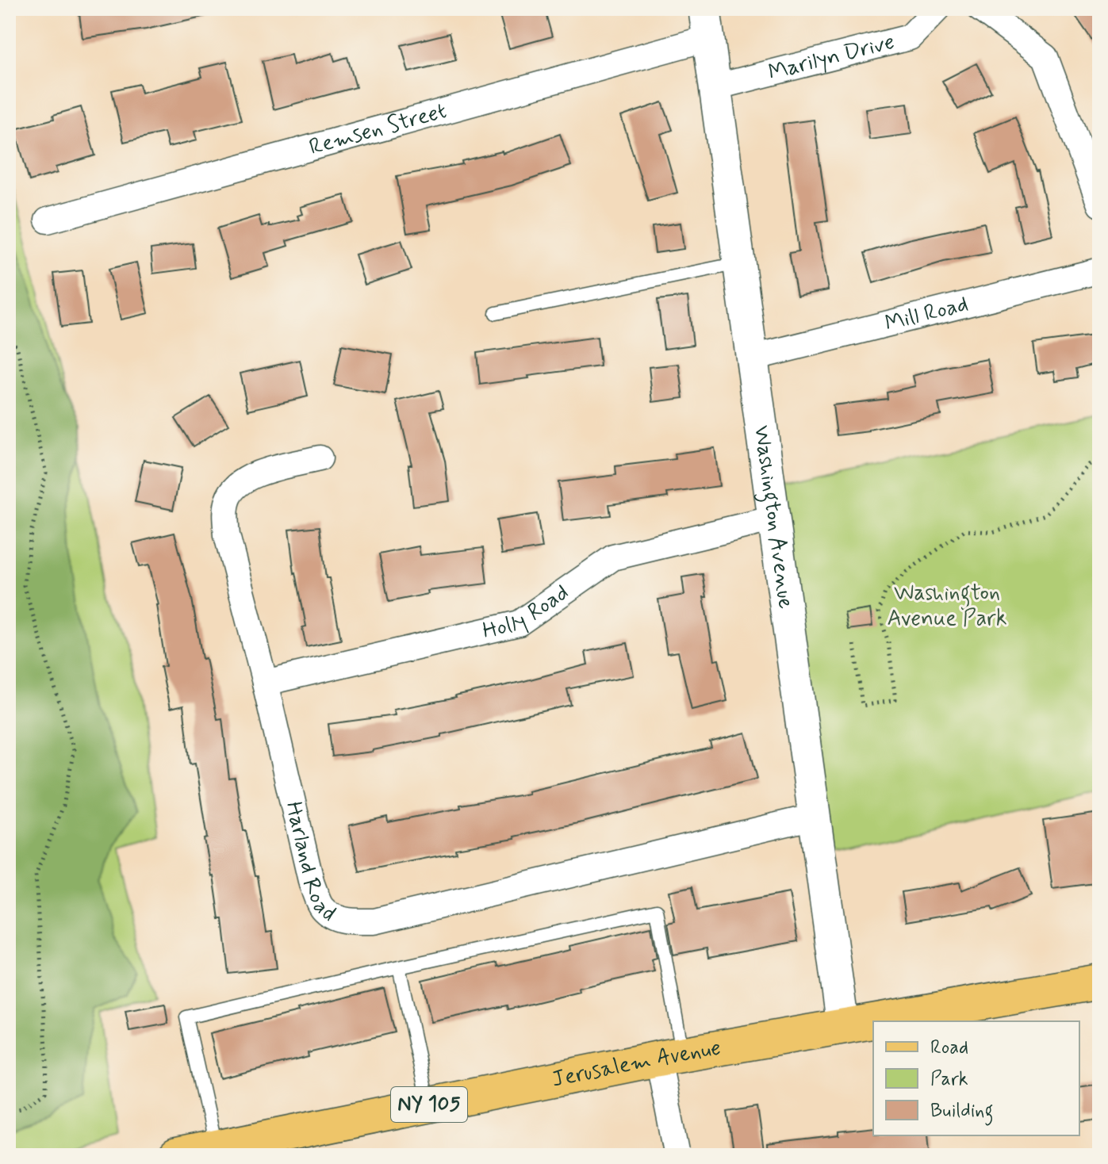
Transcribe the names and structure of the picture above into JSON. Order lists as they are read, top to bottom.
{
  "streets": {
    "main road": ["Jerusalem Avenue", "NY 105"],
    "street": [
      "Marilyn Drive",
      "Remsen Street",
      "Mill Road",
      "Washington Avenue",
      "Holly Road",
      "Harland Road"
    ]
  },
  "crossings": [
    ["Marilyn Drive", "Washington Avenue"],
    ["Remsen Street", "Washington Avenue"],
    ["Mill Road", "Washington Avenue"],
    ["Washington Avenue", "Holly Road"],
    ["Washington Avenue", "Harland Road"],
    ["Washington Avenue", "Jerusalem Avenue"],
    ["Holly Road", "Harland Road"]
  ],
  "parks": ["Washington Avenue Park"],
  "legend": ["Road", "Park", "Building"]
}
